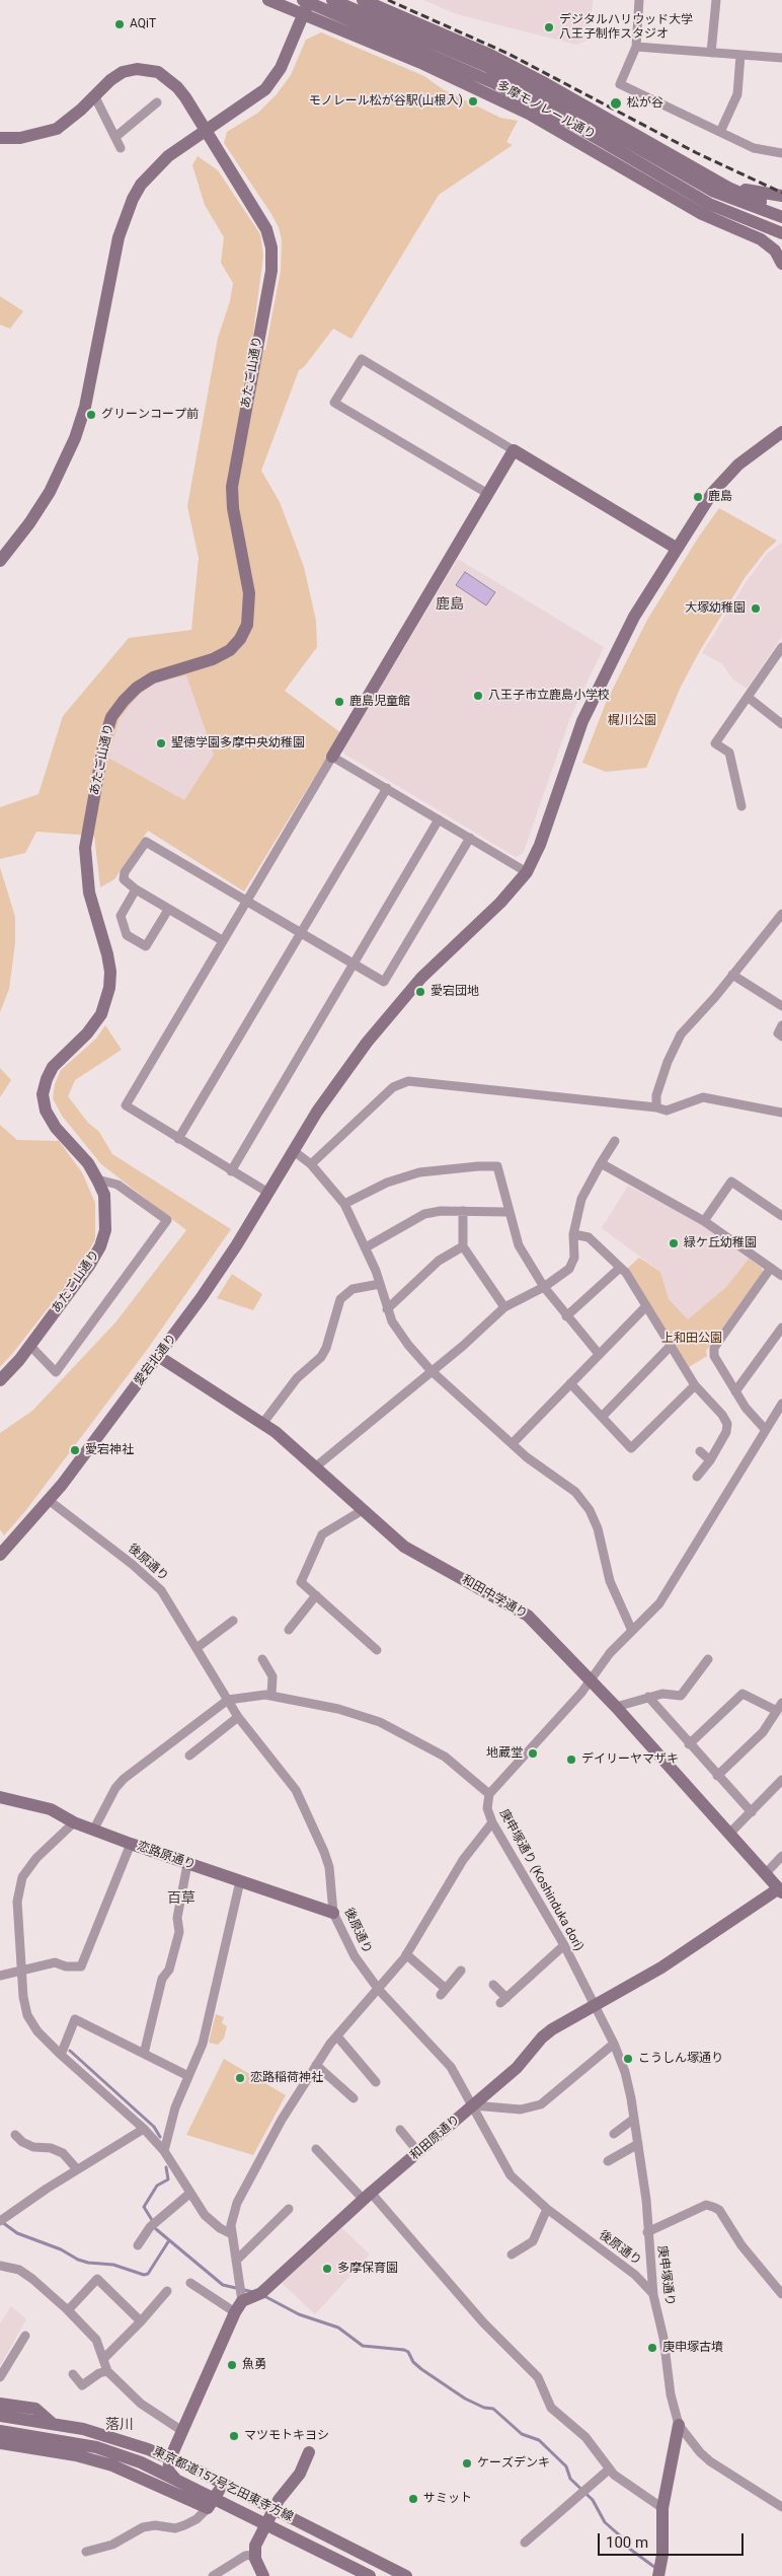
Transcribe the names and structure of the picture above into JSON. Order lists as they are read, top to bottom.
{
  "streets": {
    "street": [
      "多摩モノレール通り",
      "あたご山通り",
      "愛宕北通り",
      "後原通り",
      "和田中学通り",
      "恋路原通り",
      "庚申塚通り (Koshinduka dori)",
      "和田原通り",
      "庚申塚通り",
      "東京都道157号乞田東寺方線"
    ]
  },
  "crossings": [
    ["愛宕北通り", "後原通り"],
    ["愛宕北通り", "和田中学通り"],
    ["後原通り", "恋路原通り"],
    ["後原通り", "和田原通り"],
    ["後原通り", "庚申塚通り"],
    ["和田中学通り", "和田原通り"],
    ["庚申塚通り (Koshinduka dori)", "和田原通り"],
    ["庚申塚通り (Koshinduka dori)", "庚申塚通り"],
    ["和田原通り", "庚申塚通り"],
    ["和田原通り", "東京都道157号乞田東寺方線"]
  ],
  "districts": ["鹿島", "百草", "落川"],
  "parks": ["梶川公園", "上和田公園"],
  "places": [
    "AQiT",
    "デジタルハリウッド大学 八王子制作スタジオ",
    "モノレール松が谷駅(山根入)",
    "松が谷",
    "グリーンコープ前",
    "鹿島",
    "大塚幼稚園",
    "八王子市立鹿島小学校",
    "鹿島児童館",
    "聖徳学園多摩中央幼稚園",
    "愛宕団地",
    "緑ケ丘幼稚園",
    "愛宕神社",
    "地蔵堂",
    "デイリーヤマザキ",
    "こうしん塚通り",
    "恋路稲荷神社",
    "多摩保育園",
    "庚申塚古墳",
    "魚勇",
    "マツモトキヨシ",
    "ケーズデンキ",
    "サミット"
  ],
  "scale_bar": "100 m"
}
